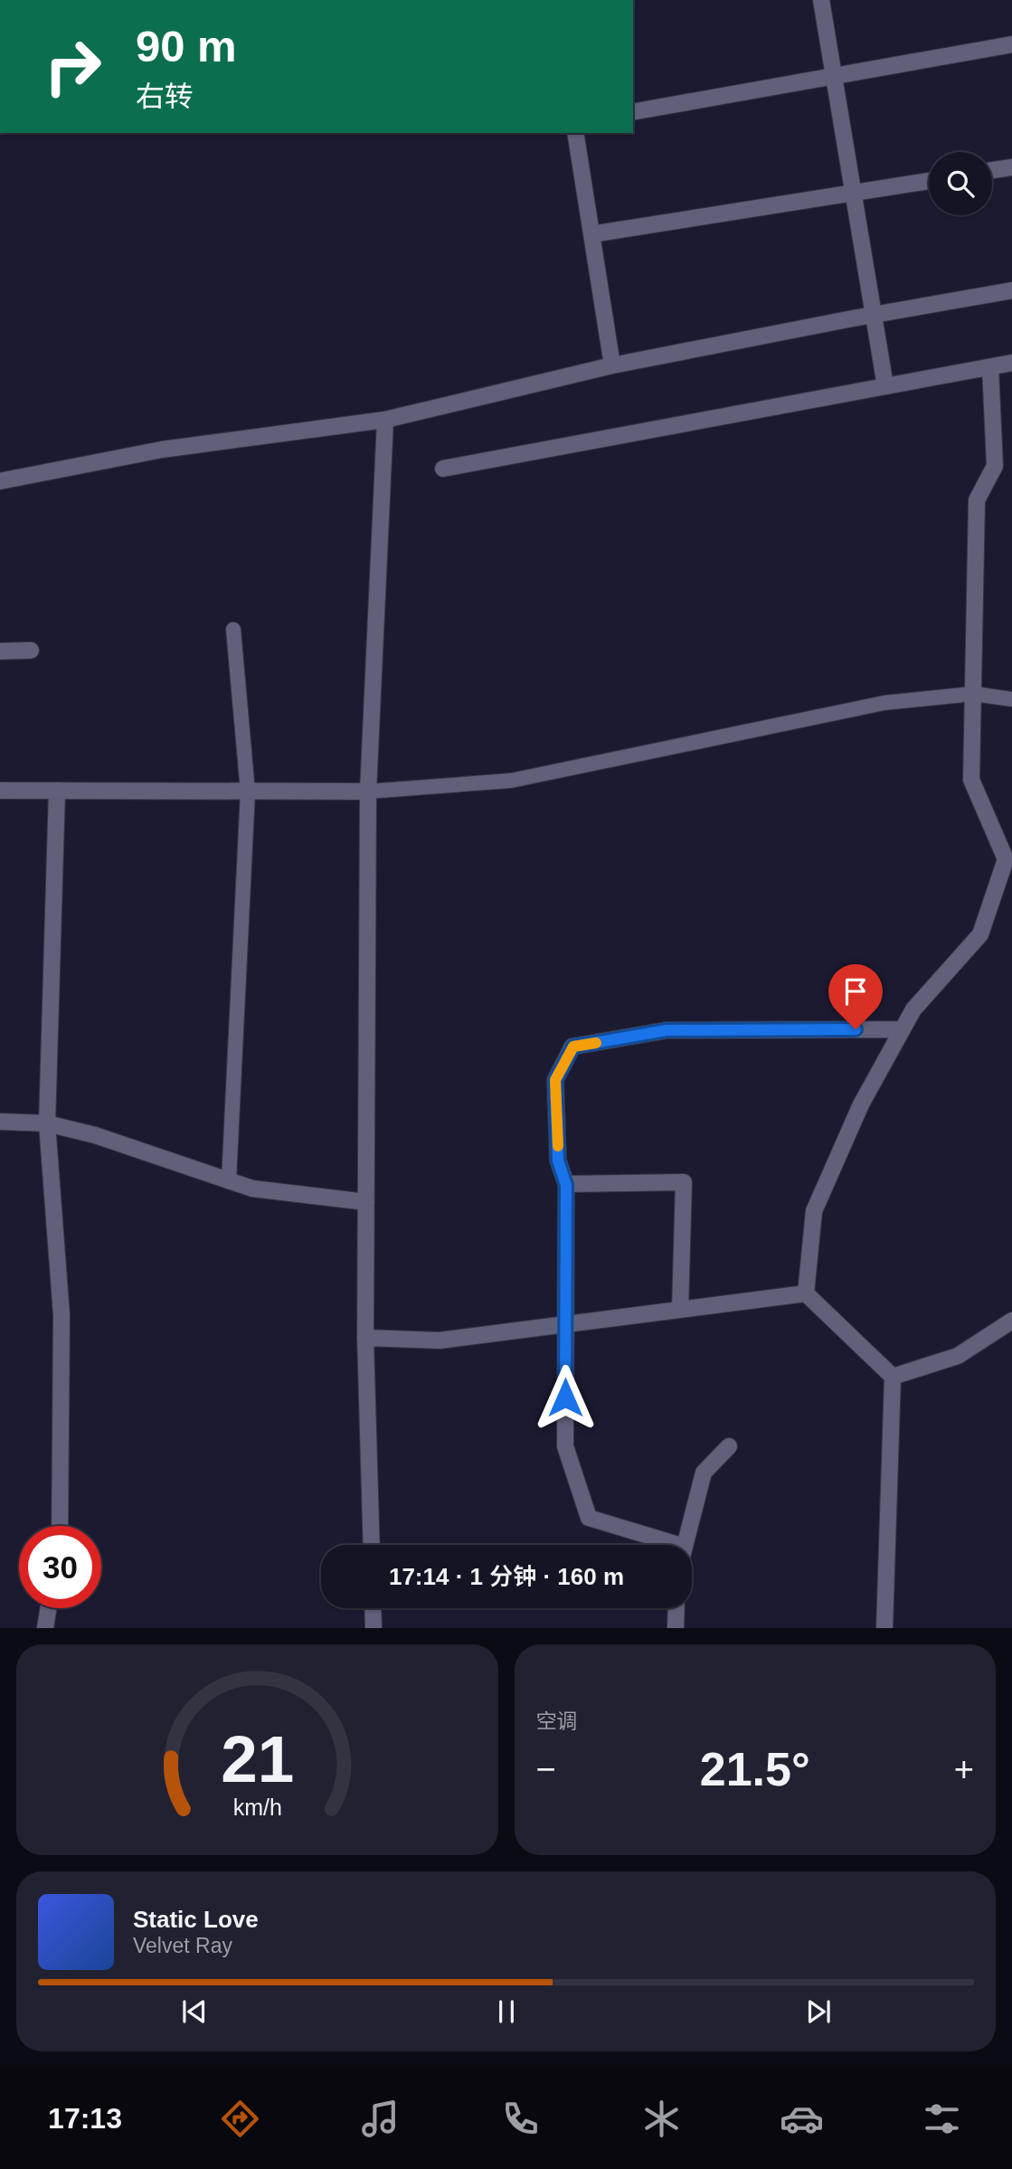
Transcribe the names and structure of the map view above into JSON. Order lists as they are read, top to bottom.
{
  "page": {
    "turn": ["90 m", "右转"],
    "limit": "30",
    "trip": "17:14 · 1 分钟 · 160 m",
    "tile": "空调",
    "heat": ["−", "21.5°", "+"],
    "song": ["Static Love", "Velvet Ray"],
    "tabs": "17:13",
    "gauge": ["21", "km/h"]
  }
}
